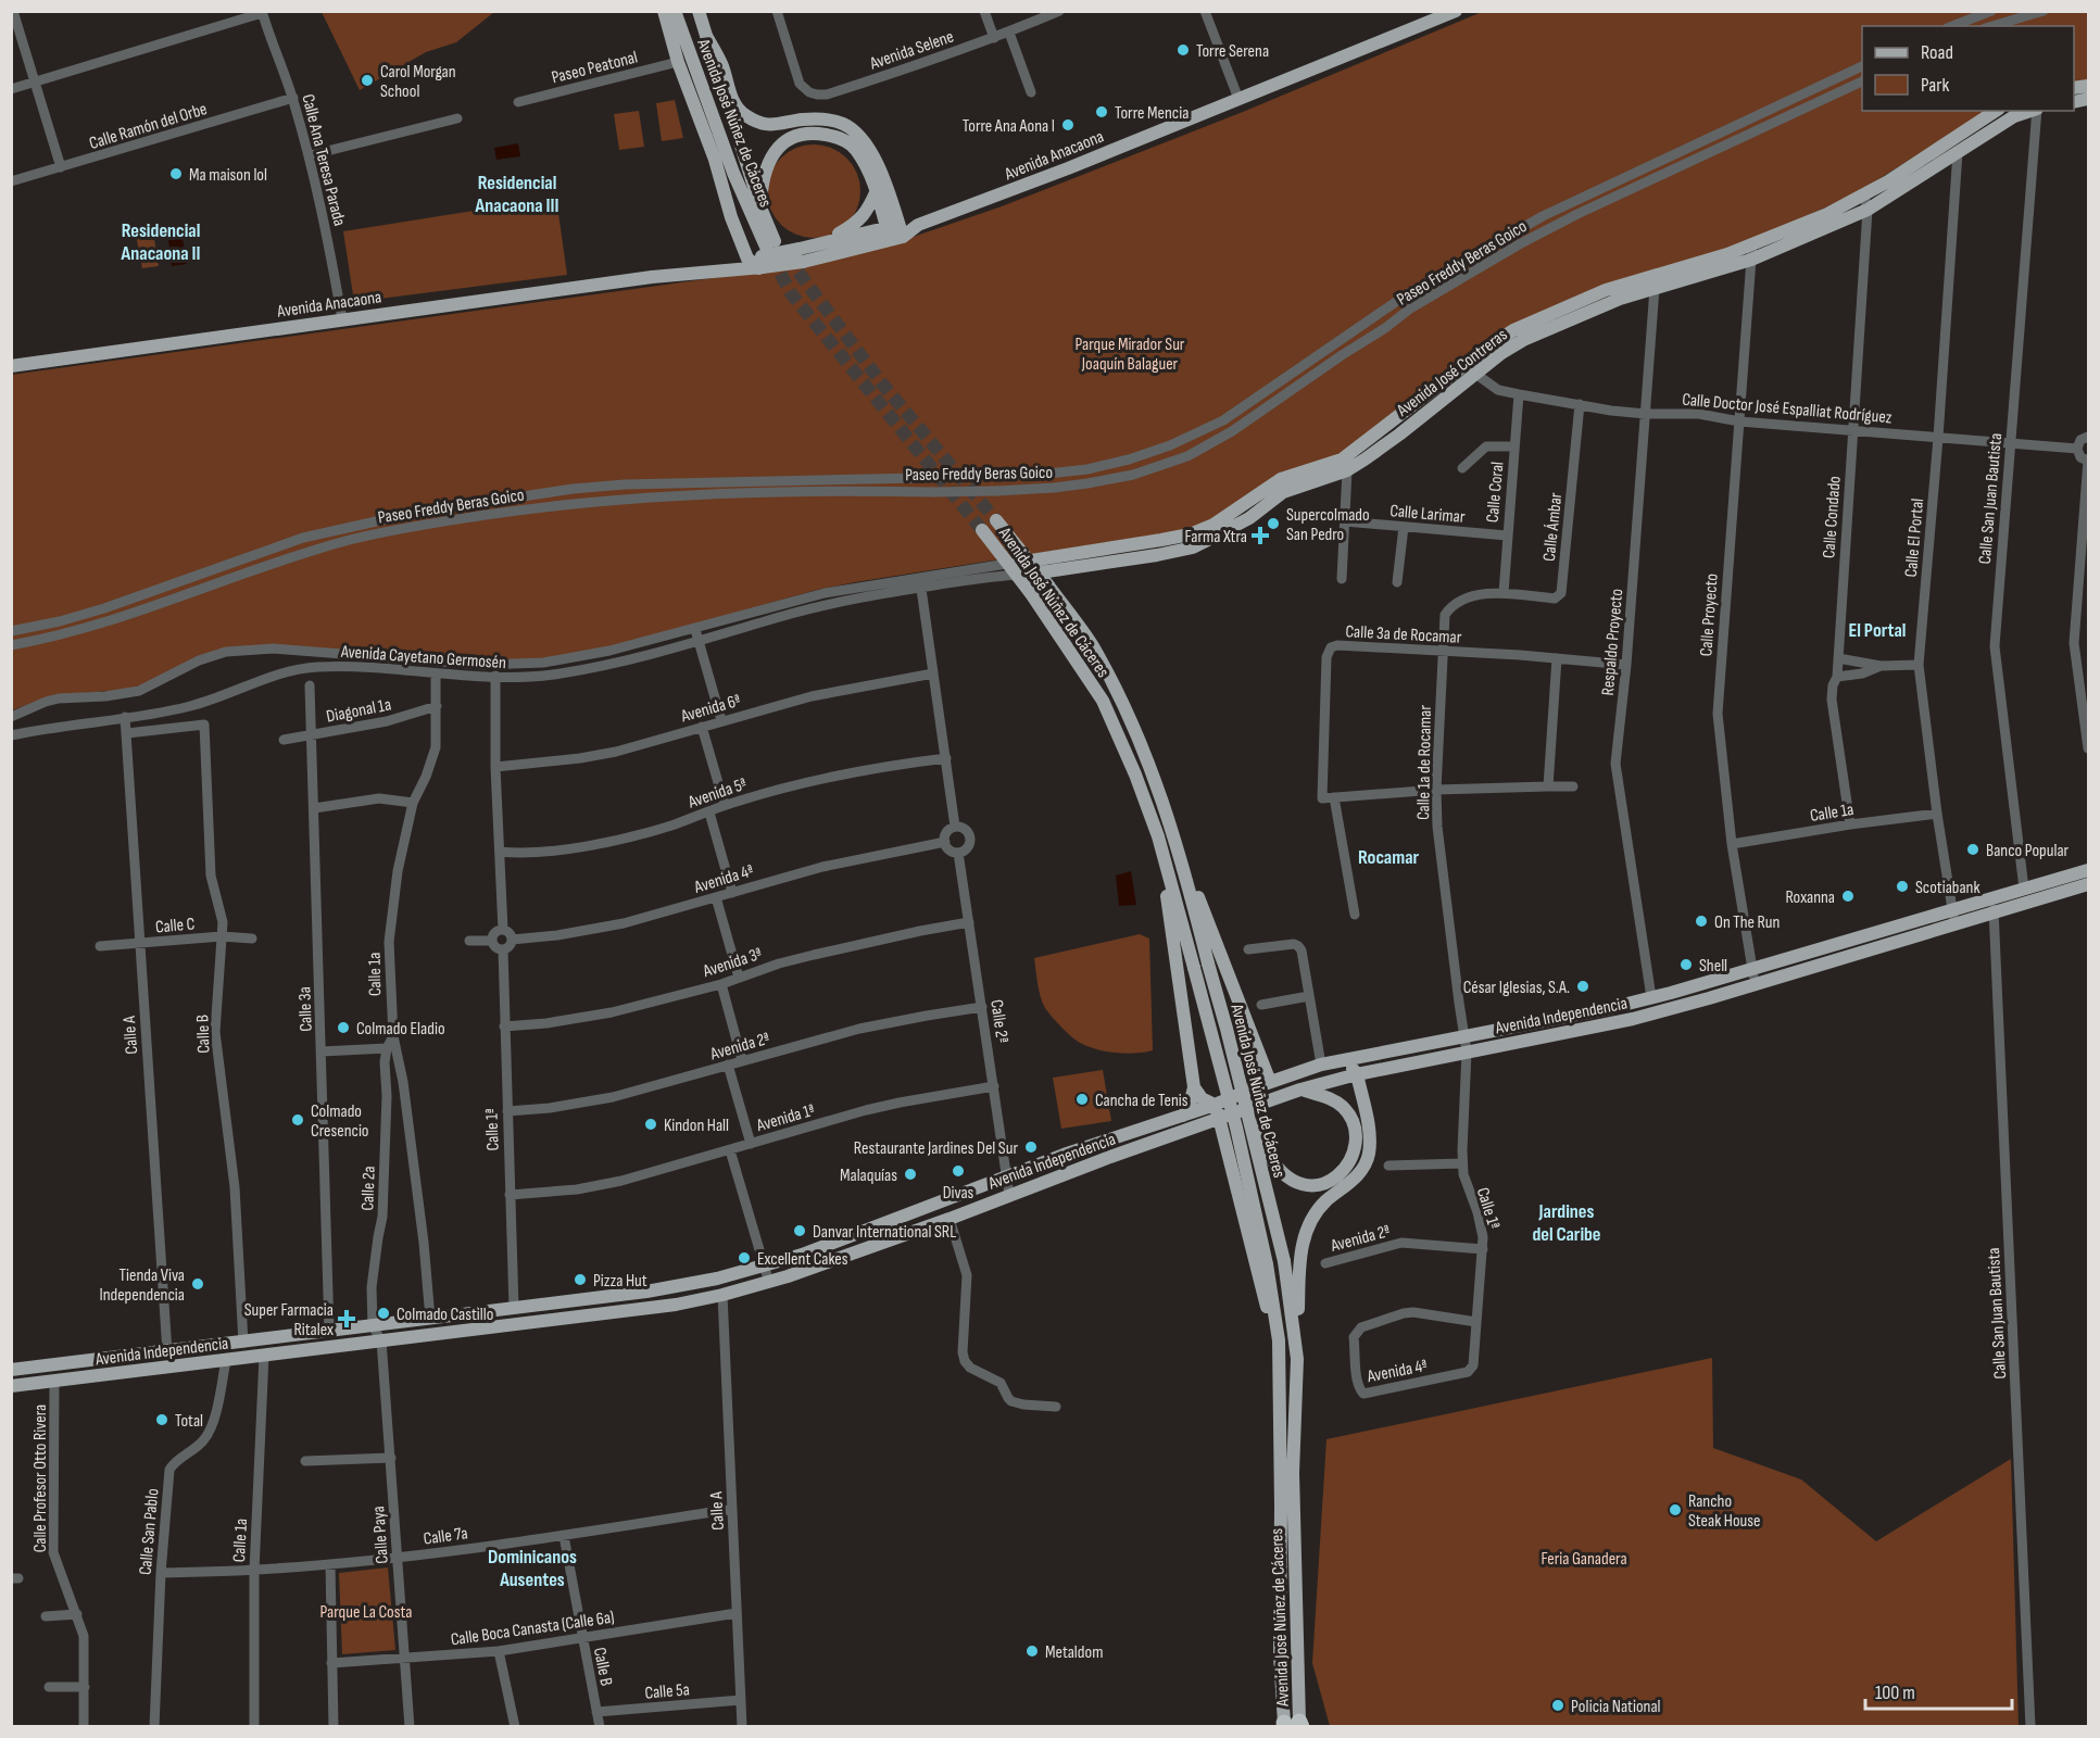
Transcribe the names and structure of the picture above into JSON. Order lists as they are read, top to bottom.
{
  "streets": {
    "main road": [
      "Avenida José Núñez de Cáceres",
      "Avenida Anacaona",
      "Avenida José Contreras",
      "Avenida Independencia"
    ],
    "street": [
      "Avenida Selene",
      "Paseo Peatonal",
      "Calle Ramón del Orbe",
      "Calle Ana Teresa Parada",
      "Paseo Freddy Beras Goico",
      "Calle Doctor José Espalliat Rodríguez",
      "Calle Coral",
      "Calle San Juan Bautista",
      "Calle Larimar",
      "Calle Condado",
      "Calle Ámbar",
      "Calle El Portal",
      "Calle Proyecto",
      "Calle 3a de Rocamar",
      "Respaldo Proyecto",
      "Avenida Cayetano Germosén",
      "Avenida 6ª",
      "Diagonal 1a",
      "Calle 1a de Rocamar",
      "Avenida 5ª",
      "Calle 1a",
      "Avenida 4ª",
      "Calle C",
      "Avenida 3ª",
      "Calle 3a",
      "Calle 2ª",
      "Calle B",
      "Calle A",
      "Avenida 2ª",
      "Avenida 1ª",
      "Calle 1ª",
      "Calle 2a",
      "Calle Profesor Otto Rivera",
      "Calle San Pablo",
      "Calle Paya",
      "Calle 7a",
      "Calle Boca Canasta (Calle 6a)",
      "Calle 5a"
    ]
  },
  "crossings": [
    ["Avenida José Núñez de Cáceres", "Avenida Anacaona"],
    ["Calle Ramón del Orbe", "Calle Ana Teresa Parada"],
    ["Avenida Anacaona", "Calle Ana Teresa Parada"],
    ["Avenida José Contreras", "Calle Doctor José Espalliat Rodríguez"],
    ["Avenida José Contreras", "Calle Condado"],
    ["Avenida José Contreras", "Calle El Portal"],
    ["Avenida José Contreras", "Calle Proyecto"],
    ["Avenida José Contreras", "Respaldo Proyecto"],
    ["Avenida José Contreras", "Avenida Cayetano Germosén"],
    ["Calle Doctor José Espalliat Rodríguez", "Calle Coral"],
    ["Calle Doctor José Espalliat Rodríguez", "Calle San Juan Bautista"],
    ["Calle Doctor José Espalliat Rodríguez", "Calle Condado"],
    ["Calle Doctor José Espalliat Rodríguez", "Calle Ámbar"],
    ["Calle Doctor José Espalliat Rodríguez", "Calle El Portal"],
    ["Calle Doctor José Espalliat Rodríguez", "Calle Proyecto"],
    ["Calle Doctor José Espalliat Rodríguez", "Respaldo Proyecto"],
    ["Calle Coral", "Calle Larimar"],
    ["Calle Coral", "Calle Ámbar"],
    ["Calle Coral", "Calle 1a de Rocamar"],
    ["Calle San Juan Bautista", "Avenida Independencia"],
    ["Calle Condado", "Calle 1a"],
    ["Calle Ámbar", "Calle 1a de Rocamar"],
    ["Calle El Portal", "Calle 1a"],
    ["Calle El Portal", "Avenida Independencia"],
    ["Calle Proyecto", "Calle 1a"],
    ["Calle Proyecto", "Avenida Independencia"],
    ["Calle 3a de Rocamar", "Respaldo Proyecto"],
    ["Calle 3a de Rocamar", "Calle 1a de Rocamar"],
    ["Respaldo Proyecto", "Avenida Independencia"],
    ["Avenida Cayetano Germosén", "Calle 1a"],
    ["Avenida Cayetano Germosén", "Calle A"],
    ["Diagonal 1a", "Calle 1a"],
    ["Diagonal 1a", "Calle 3a"],
    ["Calle 1a de Rocamar", "Avenida Independencia"],
    ["Calle 1a de Rocamar", "Calle 1ª"],
    ["Calle 1a", "Avenida Independencia"],
    ["Calle 1a", "Calle 2a"],
    ["Calle 1a", "Calle 7a"],
    ["Avenida 4ª", "Calle 2ª"],
    ["Avenida 4ª", "Calle 1ª"],
    ["Calle C", "Calle B"],
    ["Calle C", "Calle A"],
    ["Avenida 3ª", "Calle 2ª"],
    ["Avenida 3ª", "Calle 1ª"],
    ["Calle 3a", "Avenida Independencia"],
    ["Avenida Independencia", "Calle 2ª"],
    ["Avenida Independencia", "Calle B"],
    ["Avenida Independencia", "Calle A"],
    ["Avenida Independencia", "Calle 1ª"],
    ["Avenida Independencia", "Calle 2a"],
    ["Avenida Independencia", "Calle Profesor Otto Rivera"],
    ["Avenida Independencia", "Calle San Pablo"],
    ["Avenida Independencia", "Calle Paya"],
    ["Calle 2ª", "Avenida 2ª"],
    ["Calle 2ª", "Avenida 1ª"],
    ["Calle B", "Calle A"],
    ["Calle B", "Calle 7a"],
    ["Calle B", "Calle Boca Canasta (Calle 6a)"],
    ["Calle B", "Calle 5a"],
    ["Calle A", "Calle 7a"],
    ["Calle A", "Calle Boca Canasta (Calle 6a)"],
    ["Calle A", "Calle 5a"],
    ["Avenida 2ª", "Calle 1ª"],
    ["Avenida 1ª", "Calle 1ª"],
    ["Calle San Pablo", "Calle 7a"],
    ["Calle Paya", "Calle 7a"],
    ["Calle Paya", "Calle Boca Canasta (Calle 6a)"]
  ],
  "districts": [
    "Residencial Anacaona III",
    "Residencial Anacaona II",
    "El Portal",
    "Rocamar",
    "Jardines del Caribe",
    "Dominicanos Ausentes"
  ],
  "parks": ["Parque Mirador Sur Joaquín Balaguer", "Feria Ganadera", "Parque La Costa"],
  "places": {
    "other": [
      "Torre Serena",
      "Carol Morgan School",
      "Torre Mencia",
      "Torre Ana Aona I",
      "Ma maison lol",
      "Supercolmado San Pedro",
      "Banco Popular",
      "Scotiabank",
      "Roxanna",
      "On The Run",
      "Shell",
      "César Iglesias, S.A.",
      "Colmado Eladio",
      "Cancha de Tenis",
      "Colmado Cresencio",
      "Kindon Hall",
      "Restaurante Jardines Del Sur",
      "Divas",
      "Malaquías",
      "Danvar International SRL",
      "Excellent Cakes",
      "Pizza Hut",
      "Tienda Viva Independencia",
      "Colmado Castillo",
      "Total",
      "Rancho Steak House",
      "Metaldom",
      "Policia National"
    ],
    "health": ["Farma Xtra", "Super Farmacia Ritalex"]
  },
  "legend": ["Road", "Park"],
  "scale_bar": "100 m"
}
